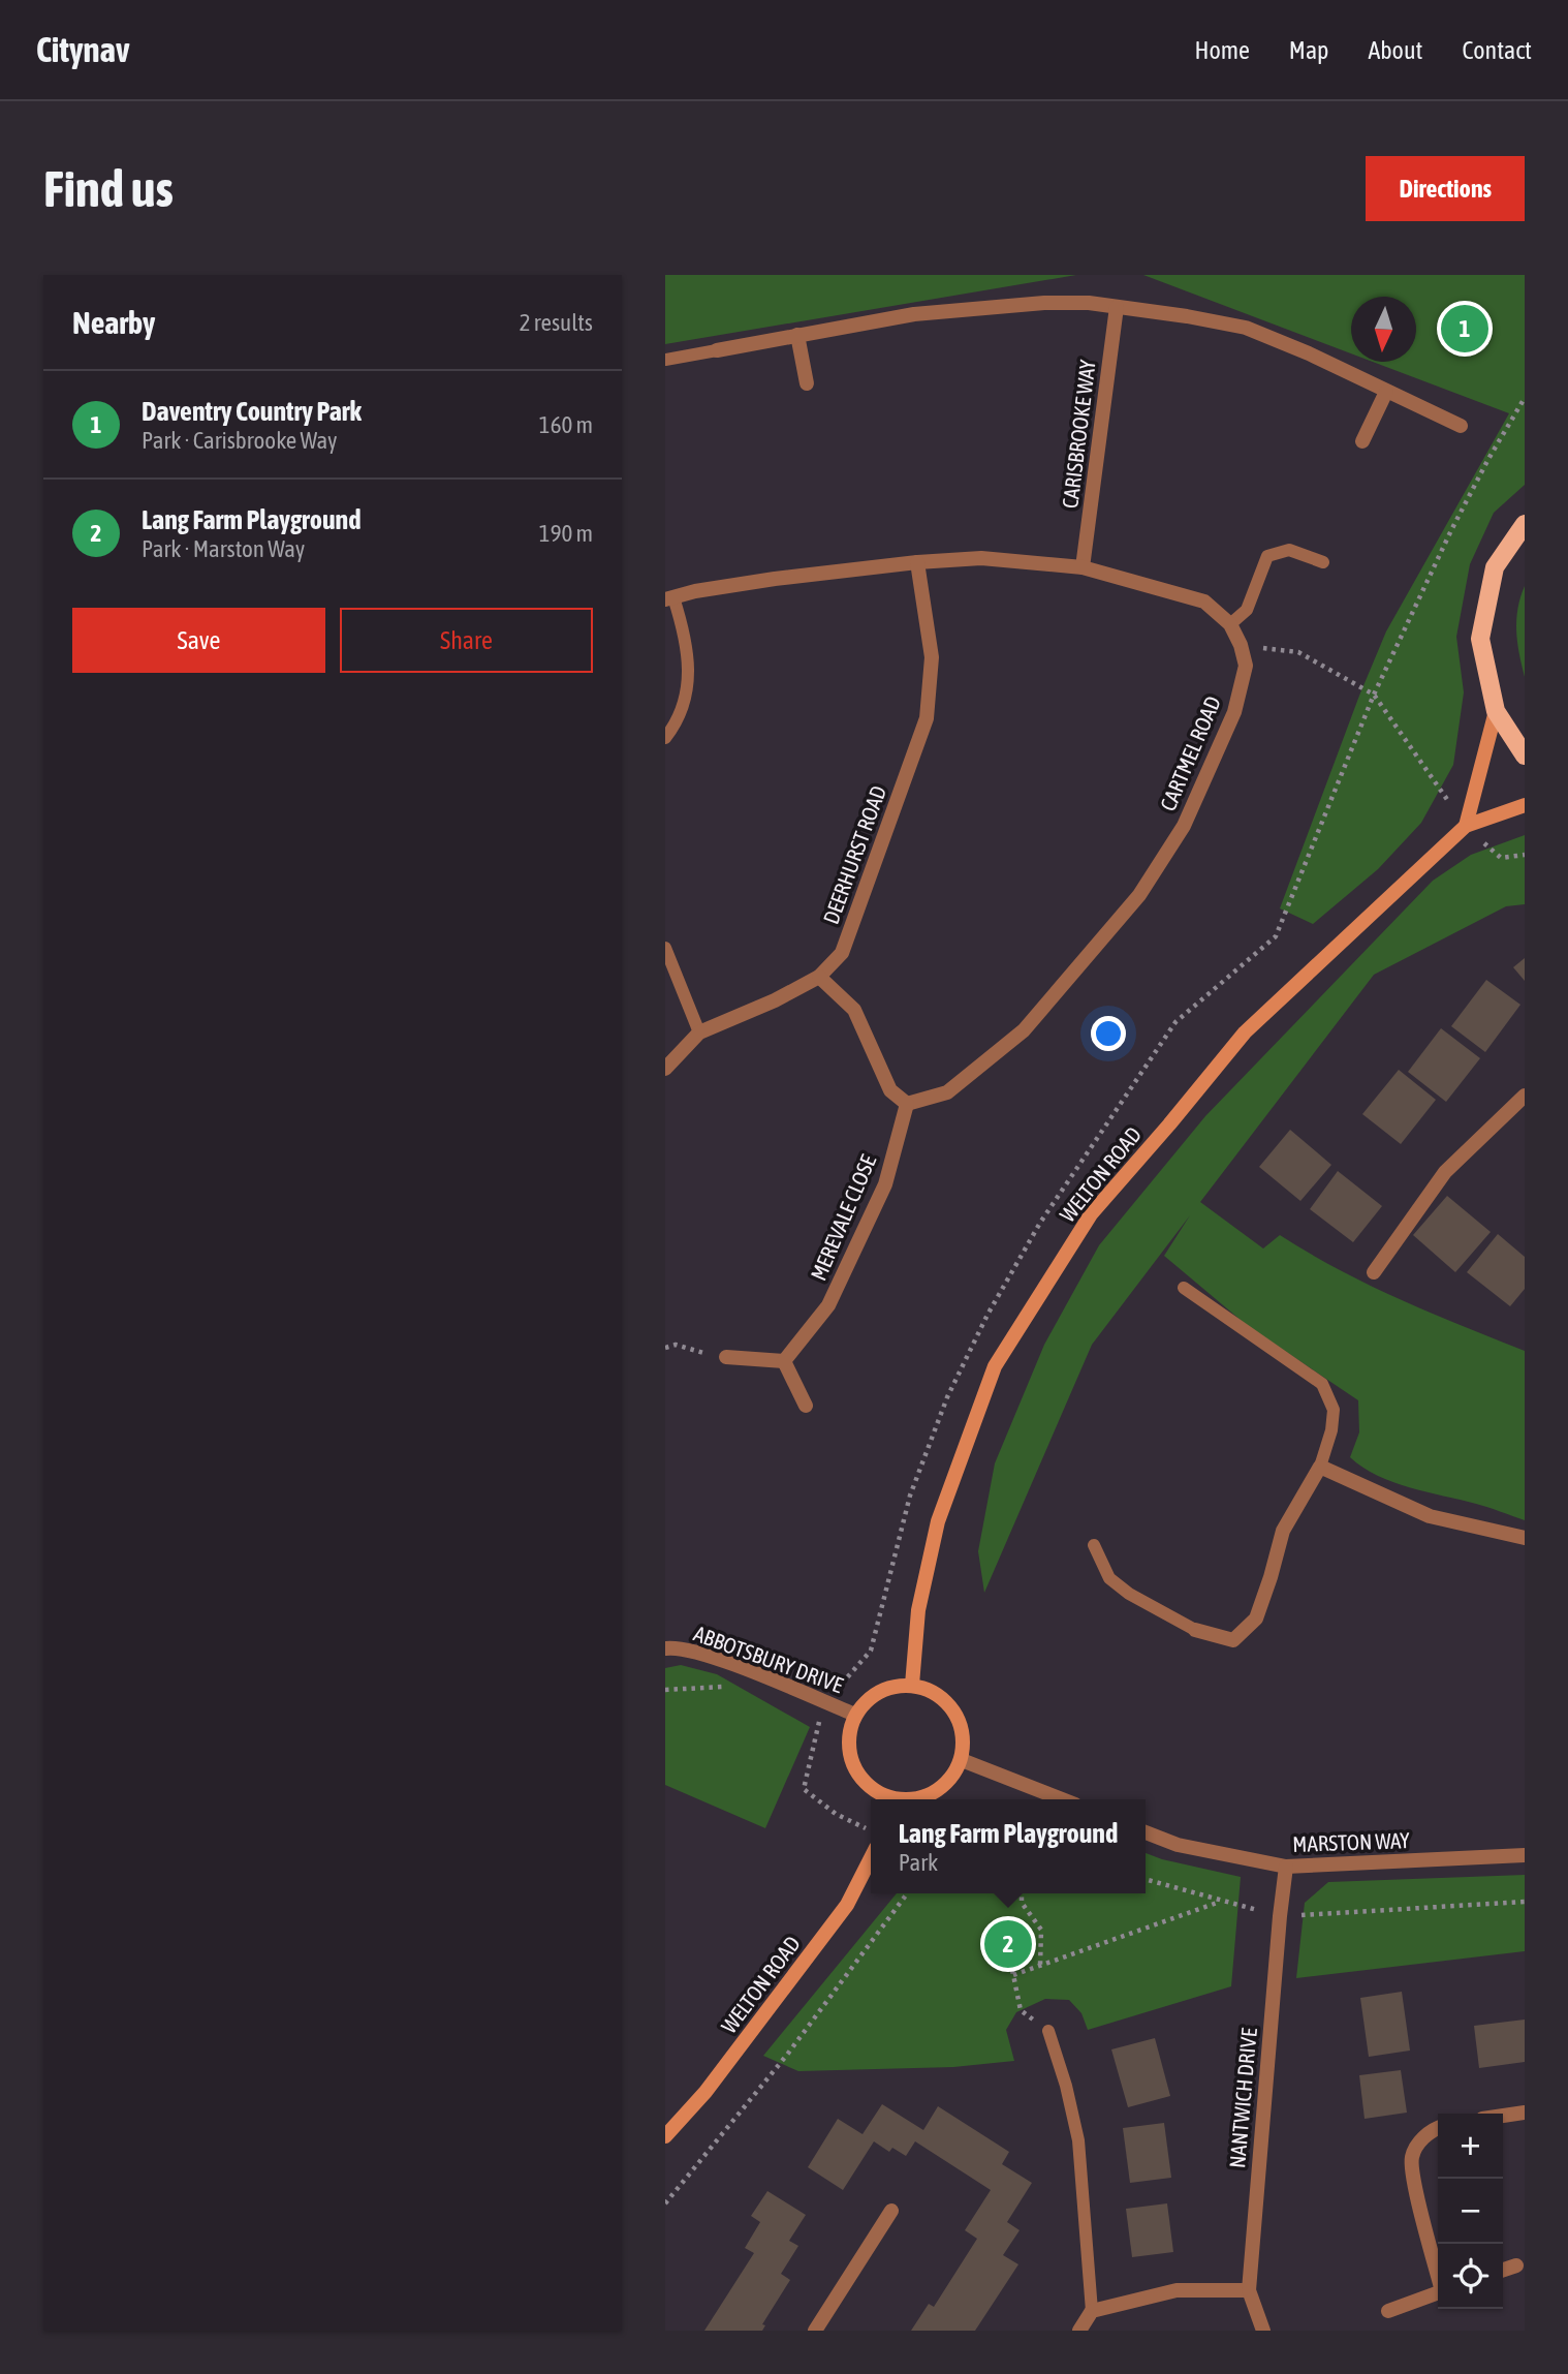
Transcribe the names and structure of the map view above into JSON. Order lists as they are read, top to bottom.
{
  "streets": {
    "street": [
      "CARISBROOKE WAY",
      "CARTMEL ROAD",
      "DEERHURST ROAD",
      "WELTON ROAD",
      "MEREVALE CLOSE",
      "ABBOTSBURY DRIVE",
      "MARSTON WAY",
      "NANTWICH DRIVE"
    ]
  },
  "crossings": [
    ["CARISBROOKE WAY", "CARTMEL ROAD"],
    ["CARTMEL ROAD", "DEERHURST ROAD"],
    ["CARTMEL ROAD", "MEREVALE CLOSE"],
    ["MARSTON WAY", "NANTWICH DRIVE"]
  ],
  "north": "bottom",
  "page": {
    "header": "Citynav",
    "nav": [
      "Home",
      "Map",
      "About",
      "Contact"
    ],
    "buttons": [
      "Directions",
      ["Save", "Share"]
    ],
    "title": "Find us",
    "heading": ["Nearby", "2 results"],
    "pins": ["1", "2"],
    "list": [
      {
        "mark": "1",
        "name": "Daventry Country Park",
        "note": "Park · Carisbrooke Way",
        "value": "160 m"
      },
      {
        "mark": "2",
        "name": "Lang Farm Playground",
        "note": "Park · Marston Way",
        "value": "190 m"
      }
    ],
    "popup": ["Lang Farm Playground", "Park"],
    "map_buttons": ["+", "−"]
  }
}
